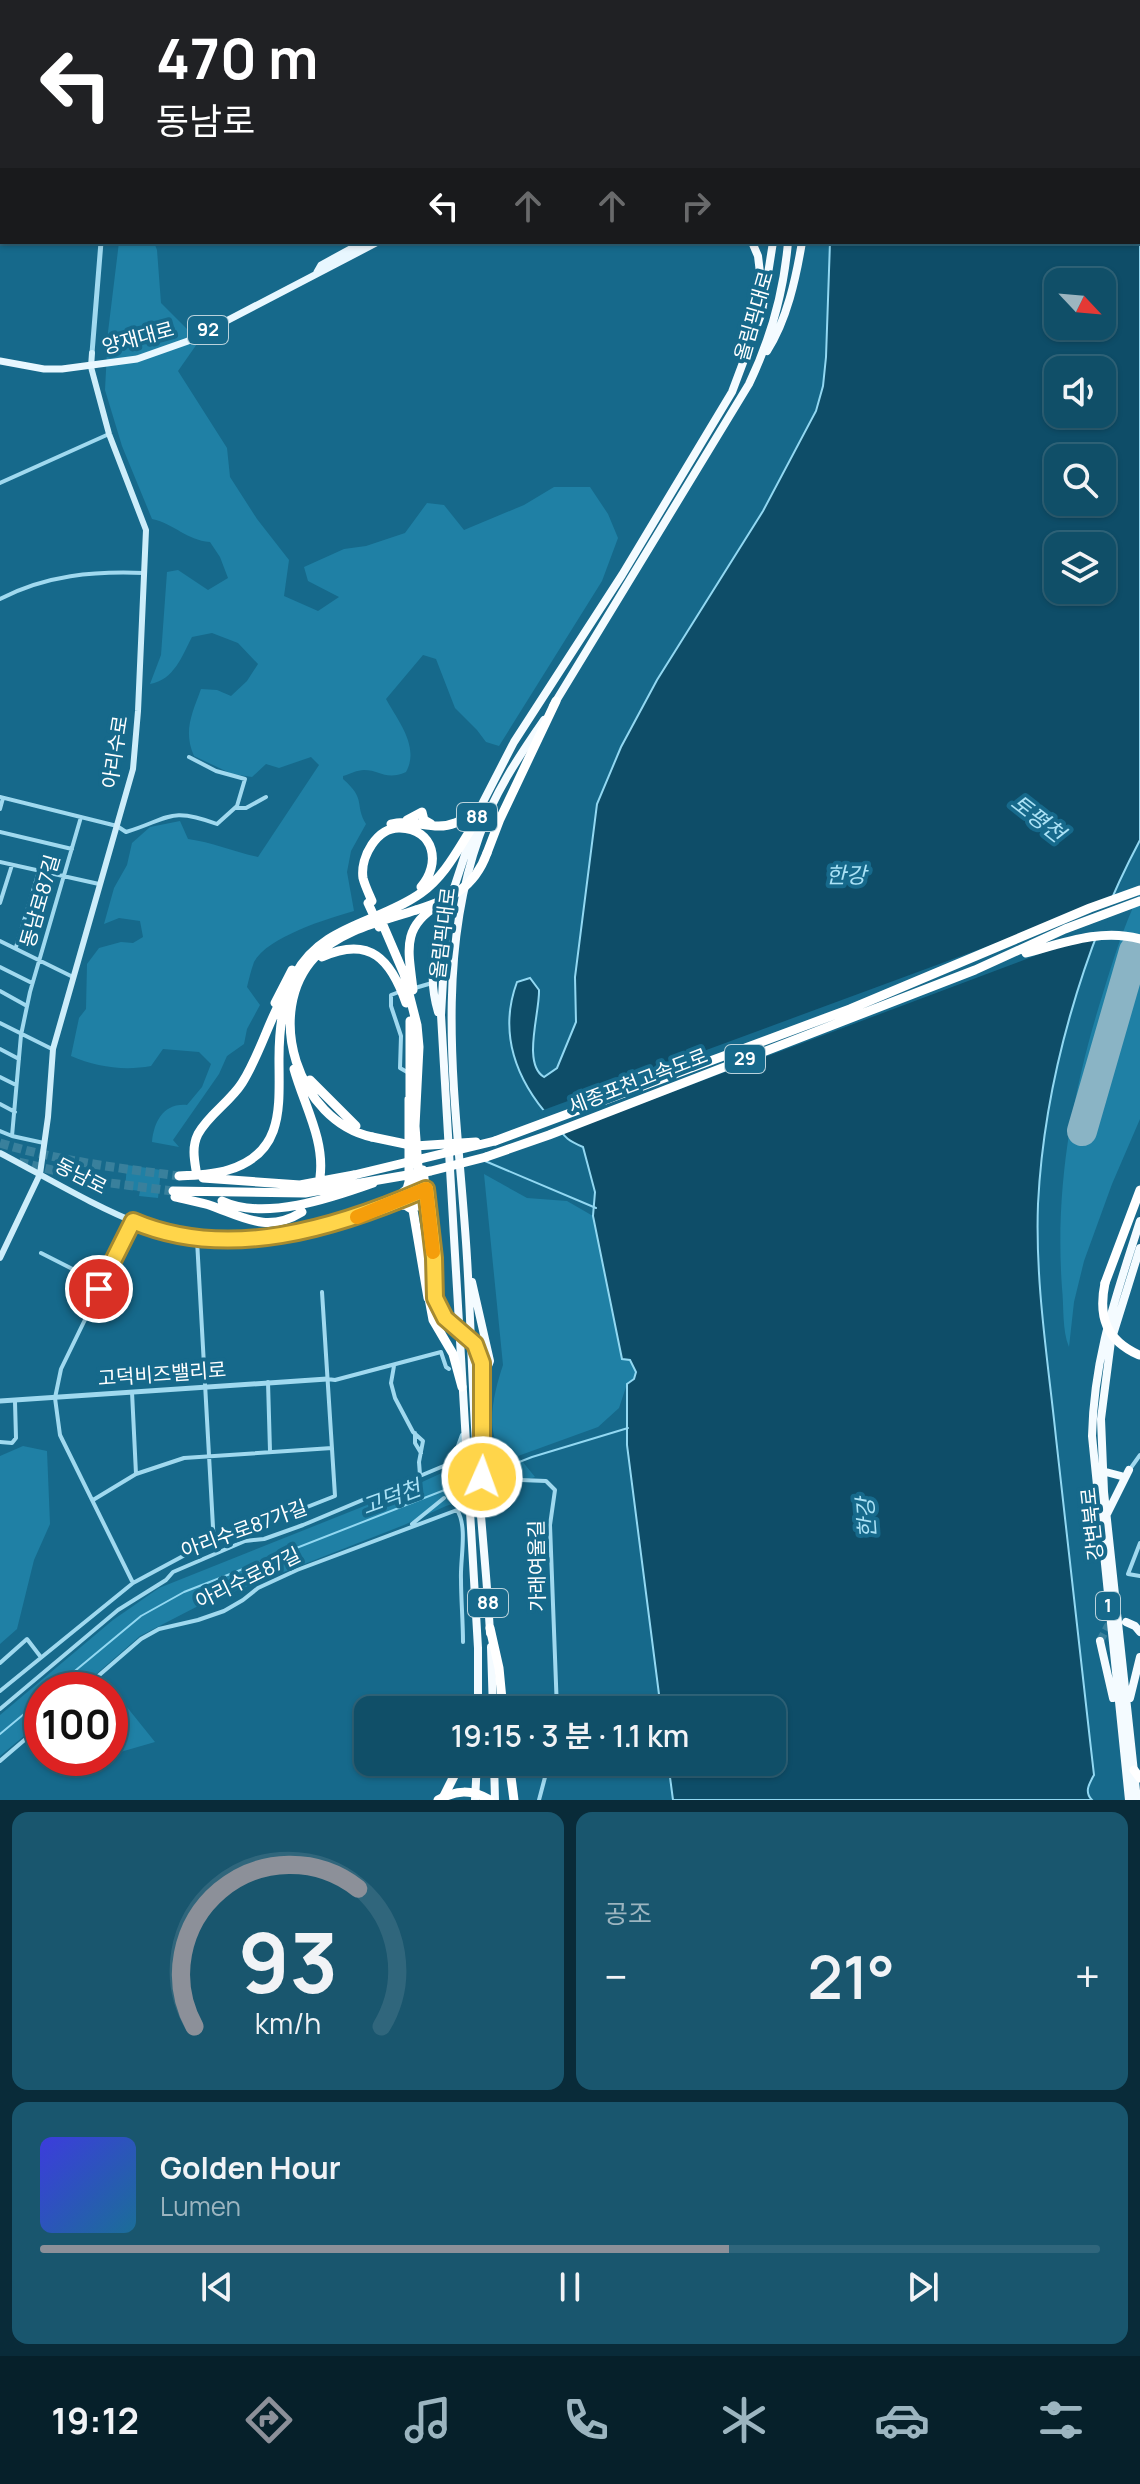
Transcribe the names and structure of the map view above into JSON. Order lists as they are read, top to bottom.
{
  "streets": {
    "highway": [
      "올림픽대로",
      "88",
      "29",
      "세종포천고속도로",
      "강변북로",
      "1"
    ],
    "main road": [
      "92",
      "양재대로",
      "아리수로",
      "동남로"
    ],
    "street": [
      "동남로87길",
      "고덕비즈밸리로",
      "아리수로87가길",
      "가래여울길",
      "아리수로87길"
    ]
  },
  "crossings": [
    ["올림픽대로", "아리수로87가길"],
    ["양재대로", "아리수로"],
    ["아리수로", "동남로"],
    ["강변북로", "1"]
  ],
  "water": ["토평천", "한강", "고덕천"],
  "north": "bottom right",
  "page": {
    "turn": ["470 m", "동남로"],
    "limit": "100",
    "trip": "19:15 · 3 분 · 1.1 km",
    "tile": "공조",
    "heat": ["−", "21°", "+"],
    "song": ["Golden Hour", "Lumen"],
    "tabs": "19:12",
    "gauge": ["93", "km/h"]
  }
}
